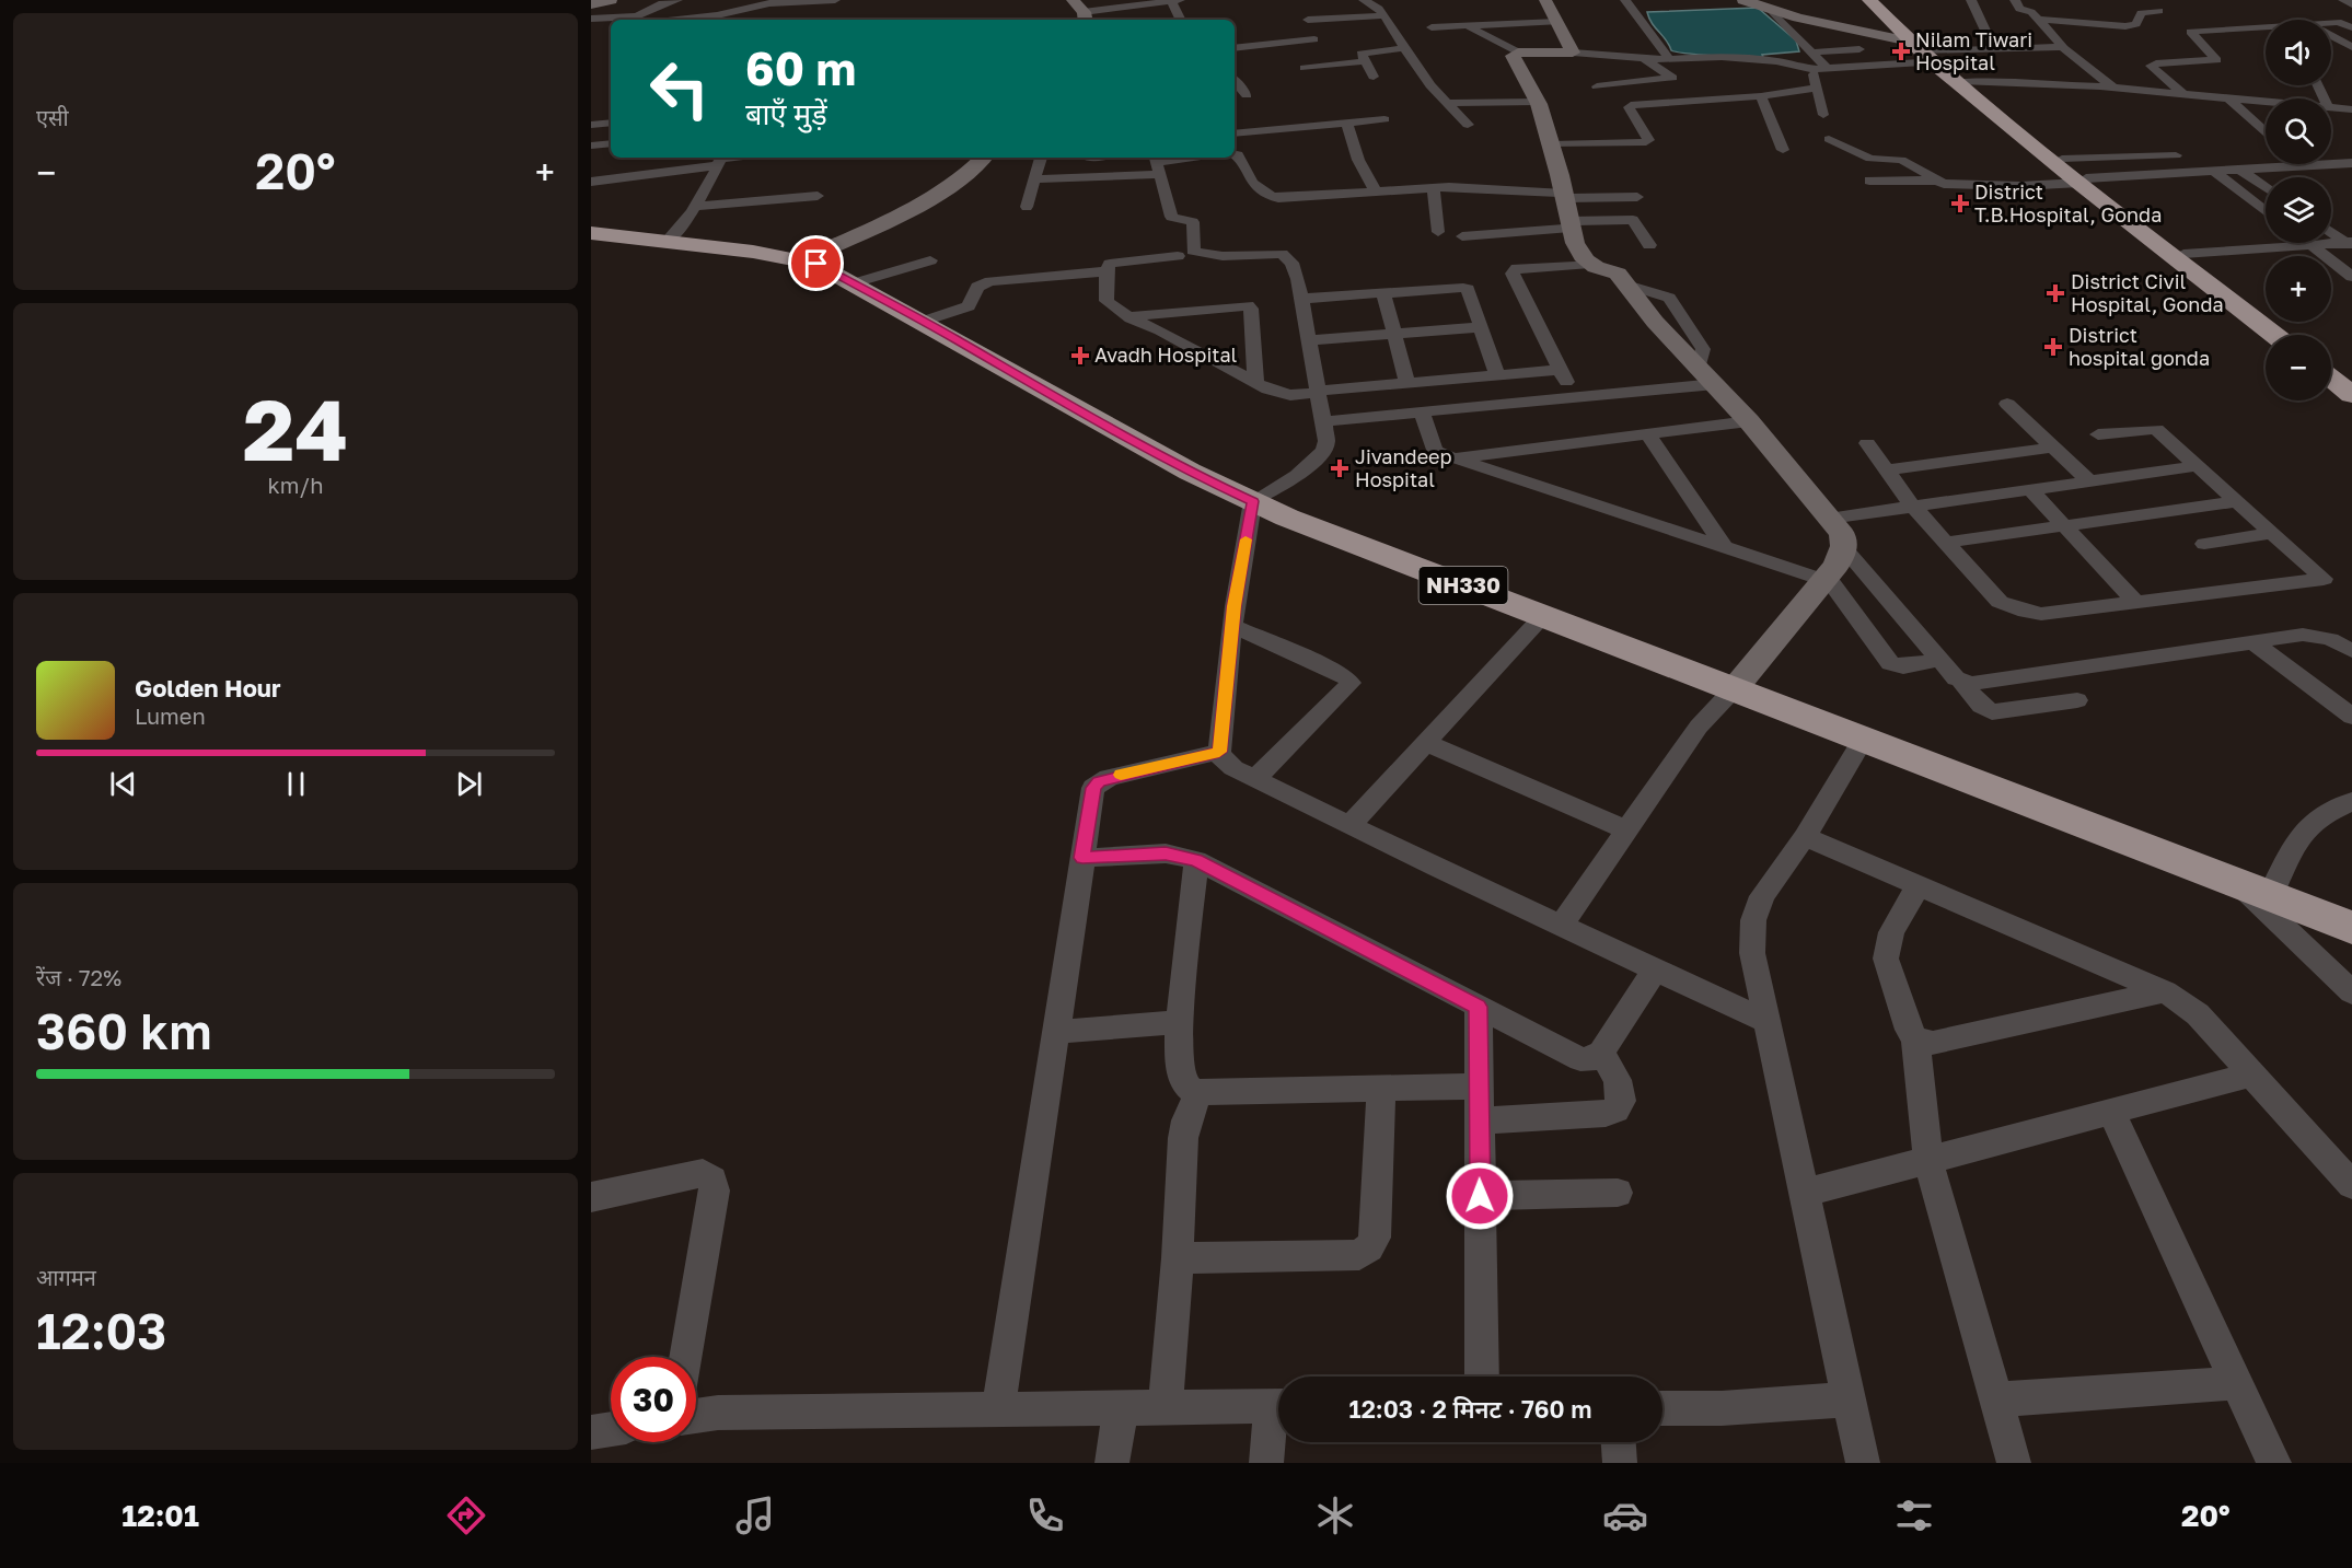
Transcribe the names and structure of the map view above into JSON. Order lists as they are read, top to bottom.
{
  "streets": {
    "highway": ["NH330"]
  },
  "places": {
    "health": [
      "Nilam Tiwari Hospital",
      "District T.B.Hospital, Gonda",
      "District Civil Hospital, Gonda",
      "District hospital gonda",
      "Avadh Hospital",
      "Jivandeep Hospital"
    ]
  },
  "page": {
    "tile": [
      "एसी",
      ["24", "km/h"],
      ["रेंज · 72%", "360 km"],
      ["आगमन", "12:03"]
    ],
    "map_buttons": ["+", "−"],
    "turn": ["60 m", "बाएँ मुड़ें"],
    "heat": ["−", "20°", "+"],
    "song": ["Golden Hour", "Lumen"],
    "limit": "30",
    "trip": "12:03 · 2 मिनट · 760 m",
    "tabs": ["12:01", "20°"]
  }
}
